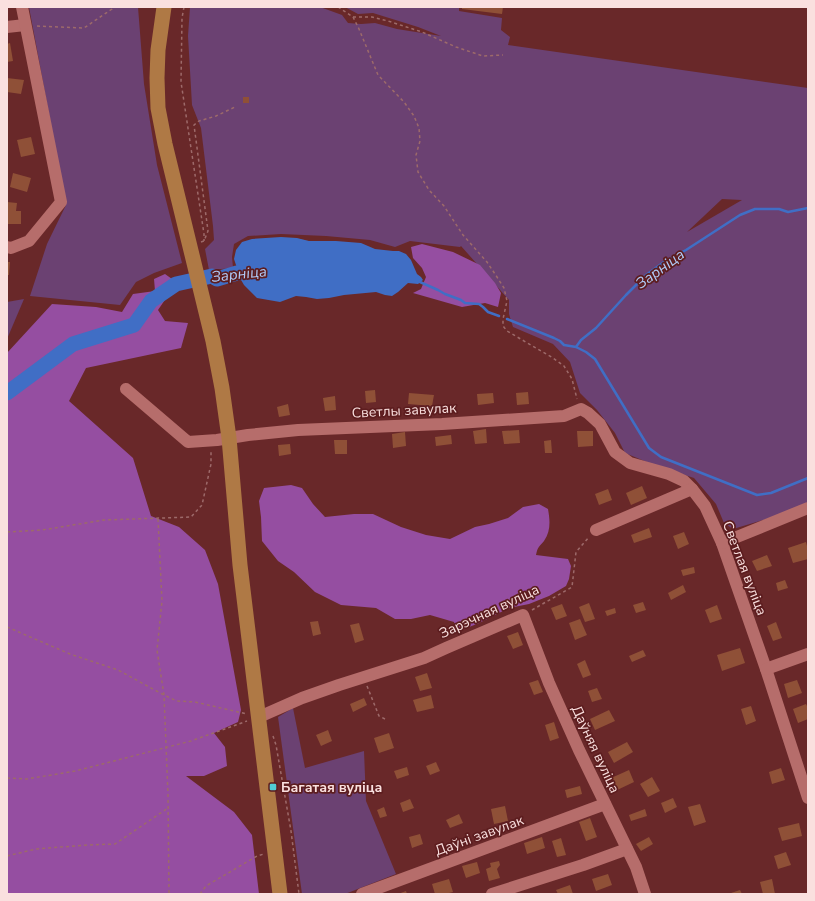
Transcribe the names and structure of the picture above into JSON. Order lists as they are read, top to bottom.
{
  "streets": {
    "street": [
      "Светлы завулак",
      "Светлая вуліца",
      "Зарэчная вуліца",
      "Даўняя вуліца",
      "Даўні завулак"
    ]
  },
  "crossings": [
    ["Светлы завулак", "Светлая вуліца"],
    ["Зарэчная вуліца", "Даўняя вуліца"],
    ["Даўняя вуліца", "Даўні завулак"]
  ],
  "water": ["Зарніца"],
  "places": {
    "transit": ["Багатая вуліца"]
  }
}
